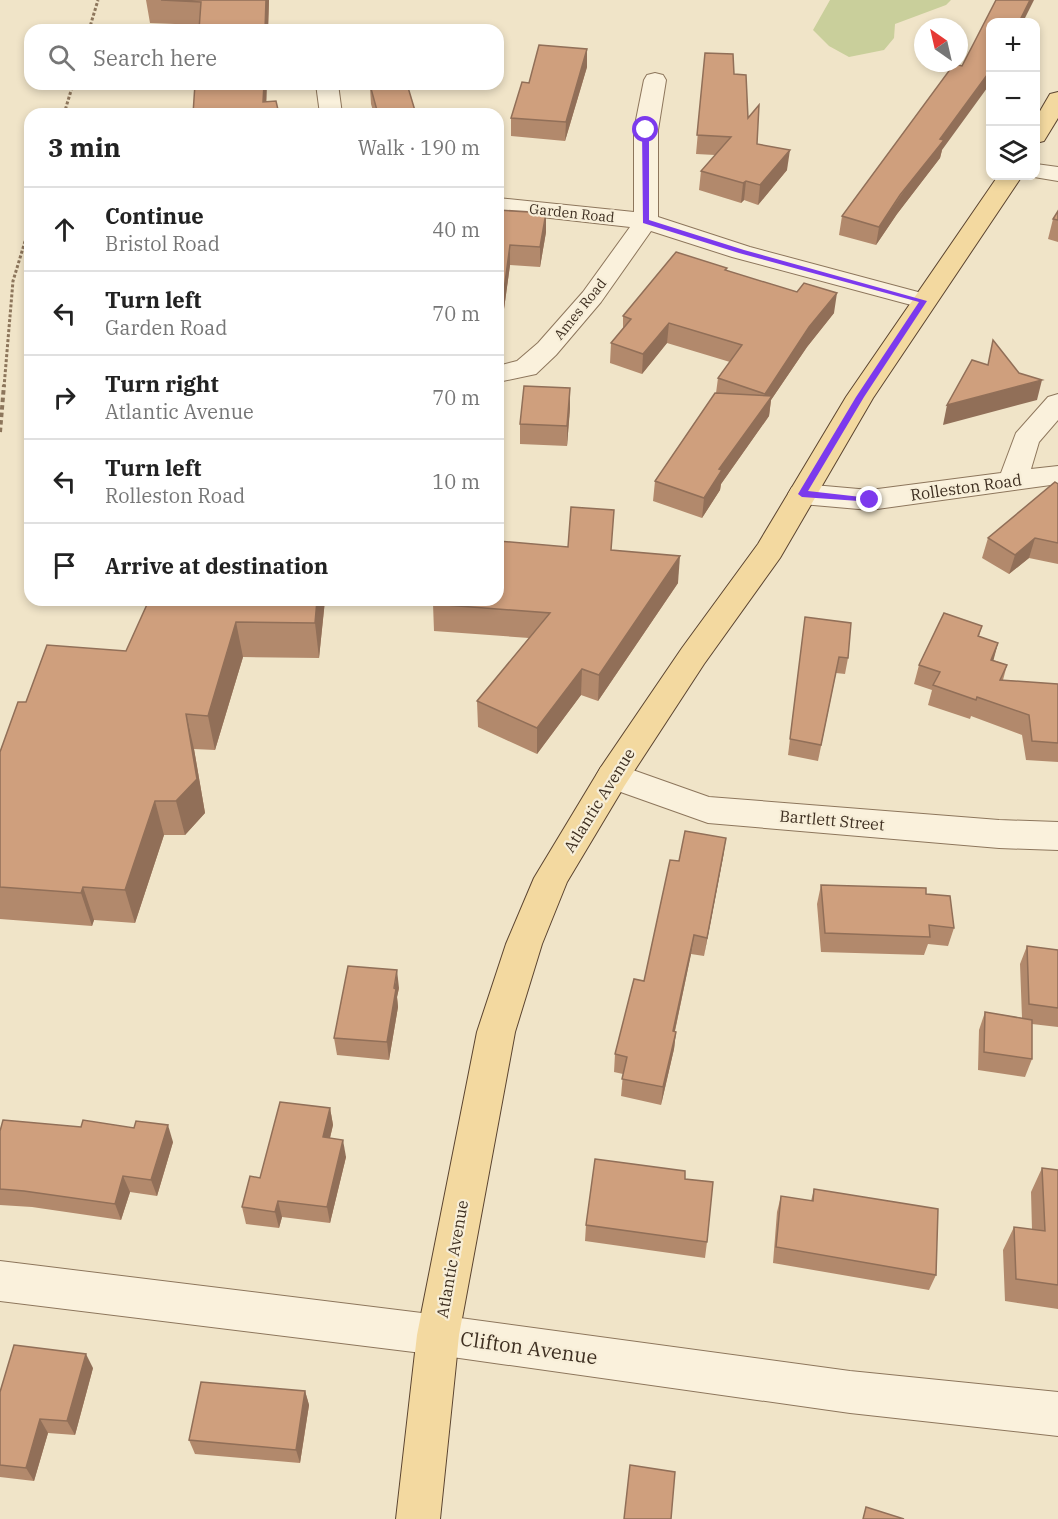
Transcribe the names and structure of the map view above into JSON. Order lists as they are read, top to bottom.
{
  "streets": {
    "main road": ["Atlantic Avenue"],
    "street": [
      "Garden Road",
      "Ames Road",
      "Rolleston Road",
      "Bartlett Street",
      "Clifton Avenue"
    ]
  },
  "crossings": [
    ["Garden Road", "Ames Road"],
    ["Garden Road", "Atlantic Avenue"],
    ["Rolleston Road", "Atlantic Avenue"],
    ["Atlantic Avenue", "Bartlett Street"],
    ["Atlantic Avenue", "Clifton Avenue"]
  ],
  "north": "top left",
  "page": {
    "map_buttons": ["+", "−"],
    "search": "Search here",
    "heading": ["3 min", "Walk · 190 m"],
    "list": [
      ["Continue", "Bristol Road", "40 m"],
      ["Turn left", "Garden Road", "70 m"],
      ["Turn right", "Atlantic Avenue", "70 m"],
      ["Turn left", "Rolleston Road", "10 m"],
      "Arrive at destination"
    ]
  }
}
